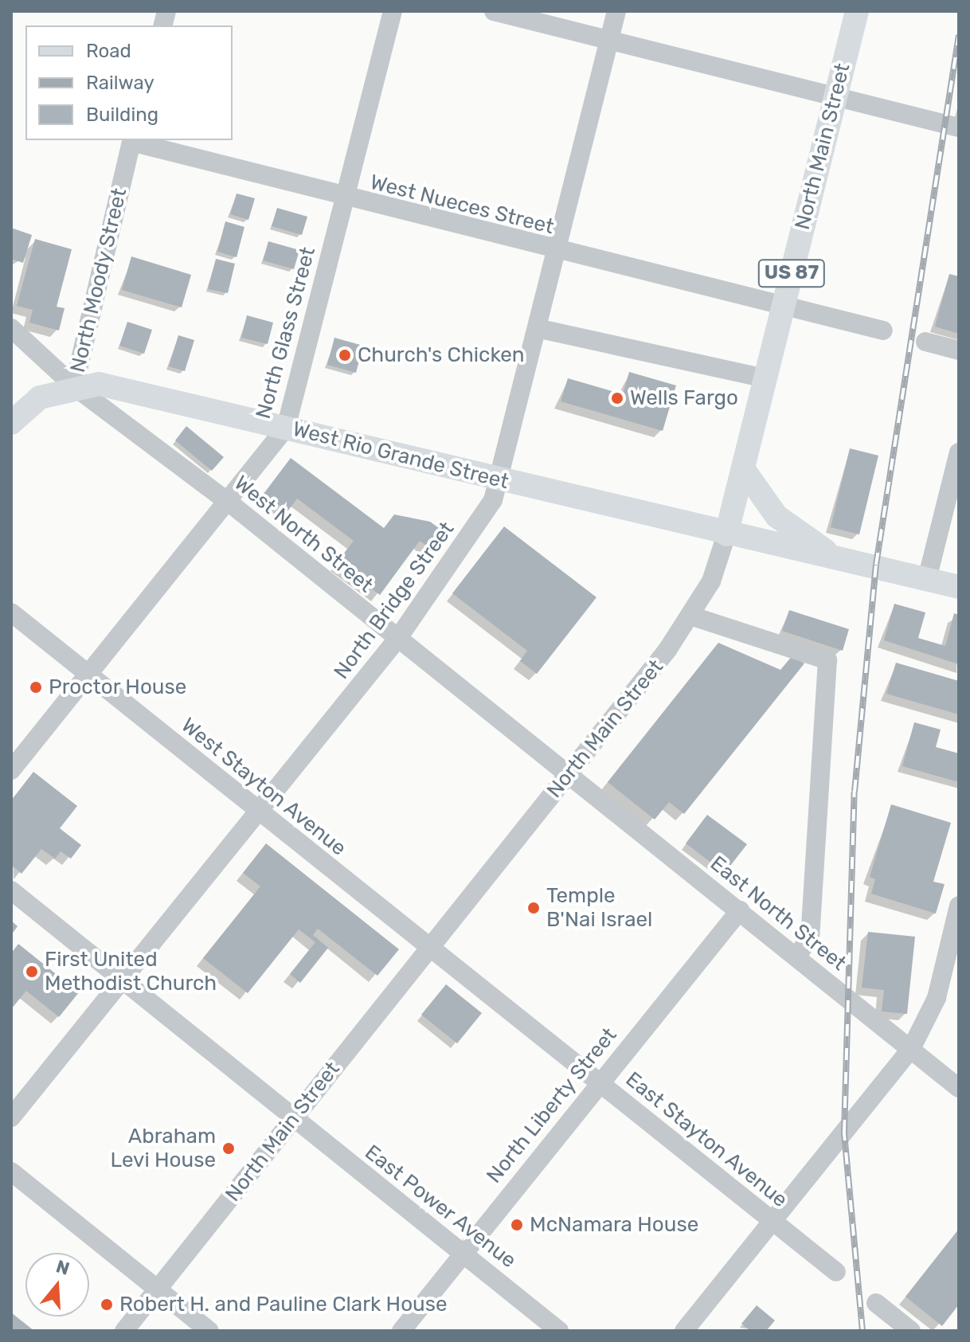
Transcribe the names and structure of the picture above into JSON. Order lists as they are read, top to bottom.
{
  "streets": {
    "main road": [
      "North Main Street",
      "US 87",
      "North Moody Street",
      "West Rio Grande Street"
    ],
    "street": [
      "West Nueces Street",
      "North Glass Street",
      "West North Street",
      "North Bridge Street",
      "West Stayton Avenue",
      "East North Street",
      "North Liberty Street",
      "East Stayton Avenue",
      "East Power Avenue"
    ]
  },
  "crossings": [
    ["North Main Street", "West Nueces Street"],
    ["North Main Street", "West Rio Grande Street"],
    ["North Main Street", "West North Street"],
    ["North Main Street", "West Stayton Avenue"],
    ["North Main Street", "East North Street"],
    ["North Main Street", "East Stayton Avenue"],
    ["North Main Street", "East Power Avenue"],
    ["West Nueces Street", "North Moody Street"],
    ["West Nueces Street", "North Glass Street"],
    ["West Nueces Street", "North Bridge Street"],
    ["North Moody Street", "West Rio Grande Street"],
    ["North Moody Street", "West North Street"],
    ["North Glass Street", "West Rio Grande Street"],
    ["North Glass Street", "West North Street"],
    ["North Glass Street", "West Stayton Avenue"],
    ["West Rio Grande Street", "West North Street"],
    ["West Rio Grande Street", "North Bridge Street"],
    ["West North Street", "North Bridge Street"],
    ["West North Street", "East North Street"],
    ["North Bridge Street", "West Stayton Avenue"],
    ["North Bridge Street", "East Power Avenue"],
    ["West Stayton Avenue", "East Stayton Avenue"],
    ["East North Street", "North Liberty Street"],
    ["North Liberty Street", "East Stayton Avenue"],
    ["North Liberty Street", "East Power Avenue"]
  ],
  "places": [
    "Church's Chicken",
    "Wells Fargo",
    "Proctor House",
    "Temple B'Nai Israel",
    "First United Methodist Church",
    "Abraham Levi House",
    "McNamara House",
    "Robert H. and Pauline Clark House"
  ],
  "legend": ["Road", "Railway", "Building"],
  "north": "top"
}
